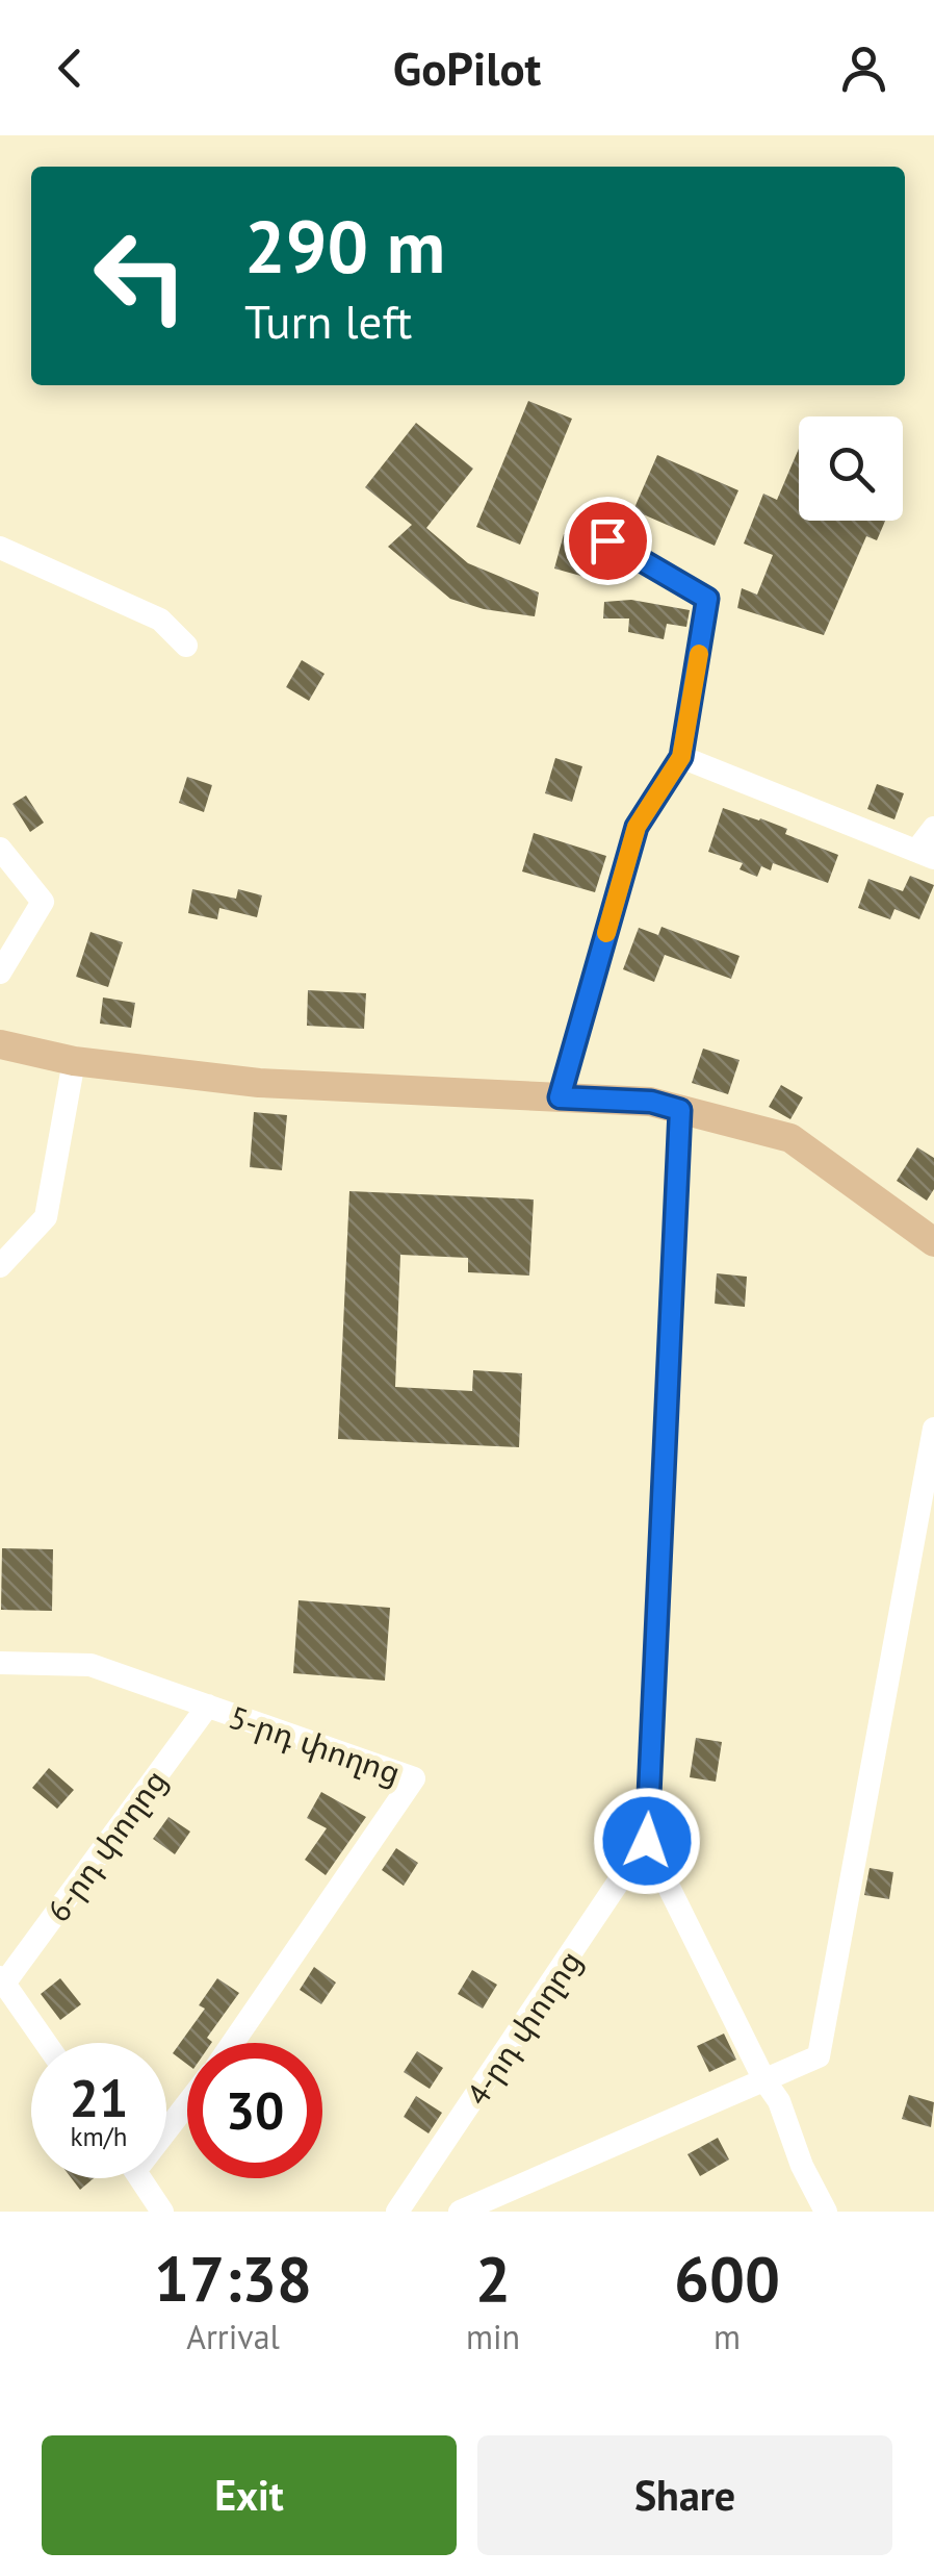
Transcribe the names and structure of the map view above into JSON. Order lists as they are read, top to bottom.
{
  "streets": {
    "street": ["5-րդ փողոց", "6-րդ փողոց", "4-րդ փողոց"]
  },
  "crossings": [
    ["5-րդ փողոց", "6-րդ փողոց"]
  ],
  "page": {
    "header": "GoPilot",
    "turn": ["290 m", "Turn left"],
    "speed": "21 km/h",
    "limit": "30",
    "eta": [
      "17:38",
      "Arrival",
      "2",
      "min",
      "600",
      "m"
    ],
    "buttons": ["Exit", "Share"]
  }
}
